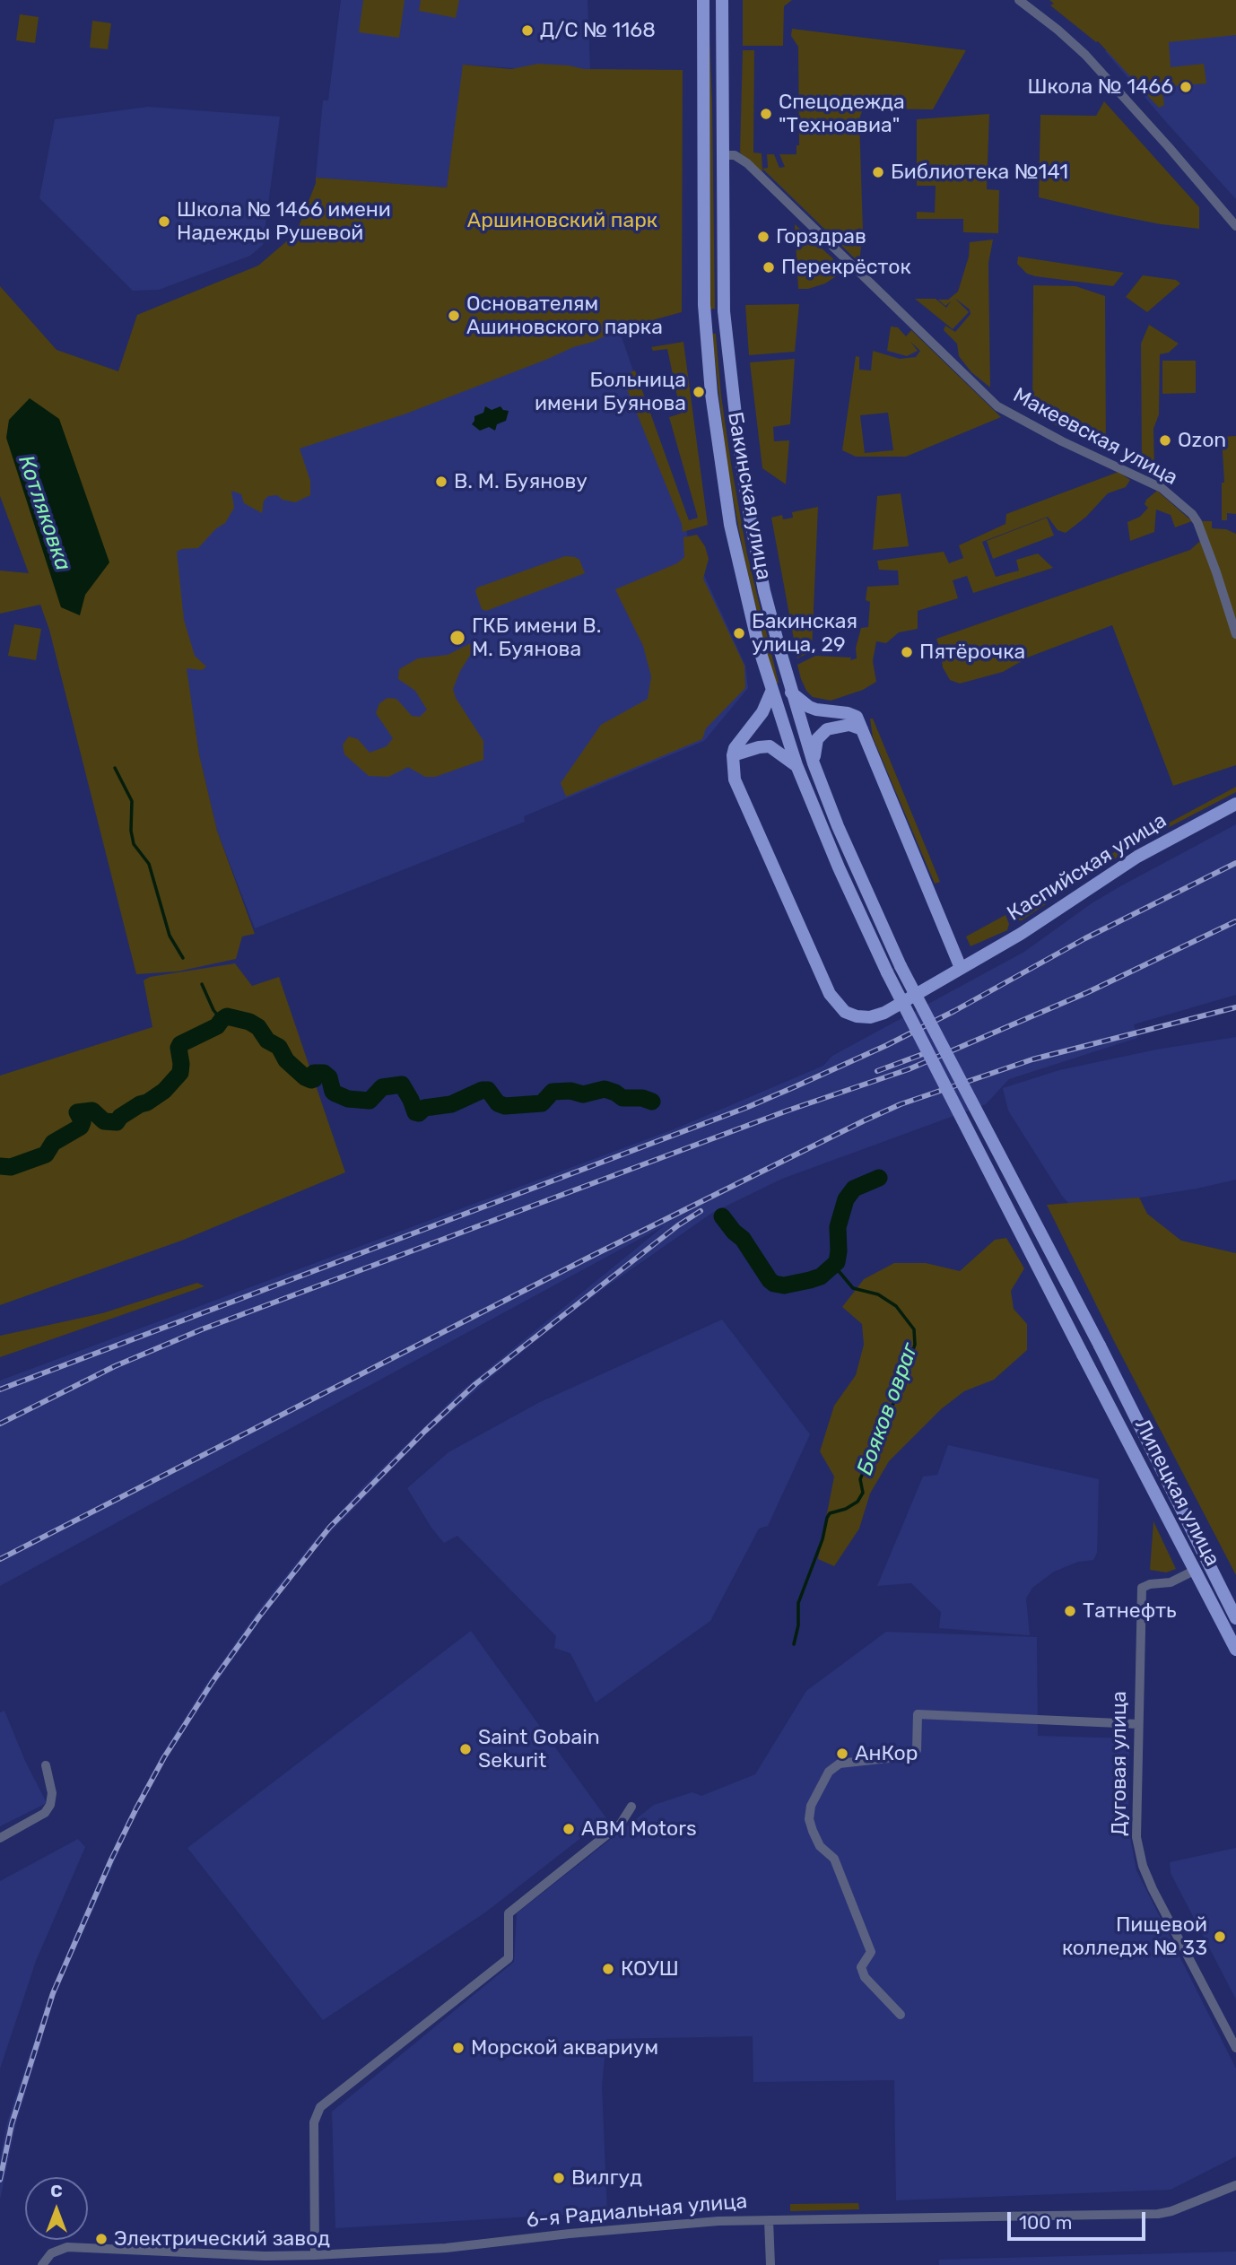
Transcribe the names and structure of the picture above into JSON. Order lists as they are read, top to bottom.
{
  "streets": {
    "main road": ["Бакинская улица", "Каспийская улица", "Липецкая улица"],
    "street": ["Макеевская улица", "Дуговая улица", "6-я Радиальная улица"]
  },
  "crossings": [
    ["Макеевская улица", "Бакинская улица"],
    ["Бакинская улица", "Липецкая улица"],
    ["Липецкая улица", "Дуговая улица"]
  ],
  "water": ["Котляковка", "Бояков овраг"],
  "parks": ["Аршиновский парк"],
  "places": [
    "Д/C № 1168",
    "Школа № 1466",
    "Спецодежда \"Техноавиа\"",
    "Библиотека №141",
    "Школа № 1466 имени Надежды Рушевой",
    "Горздрав",
    "Перекрёсток",
    "Основателям Ашиновского парка",
    "Больница имени Буянова",
    "Ozon",
    "В. М. Буянову",
    "Бакинская улица, 29",
    "ГКБ имени В. М. Буянова",
    "Пятёрочка",
    "Татнефть",
    "Saint Gobain Sekurit",
    "АнКор",
    "ABM Motors",
    "Пищевой колледж № 33",
    "КОУШ",
    "Морской аквариум",
    "Вилгуд",
    "Электрический завод"
  ],
  "scale_bar": "100 m",
  "north": "top"
}
